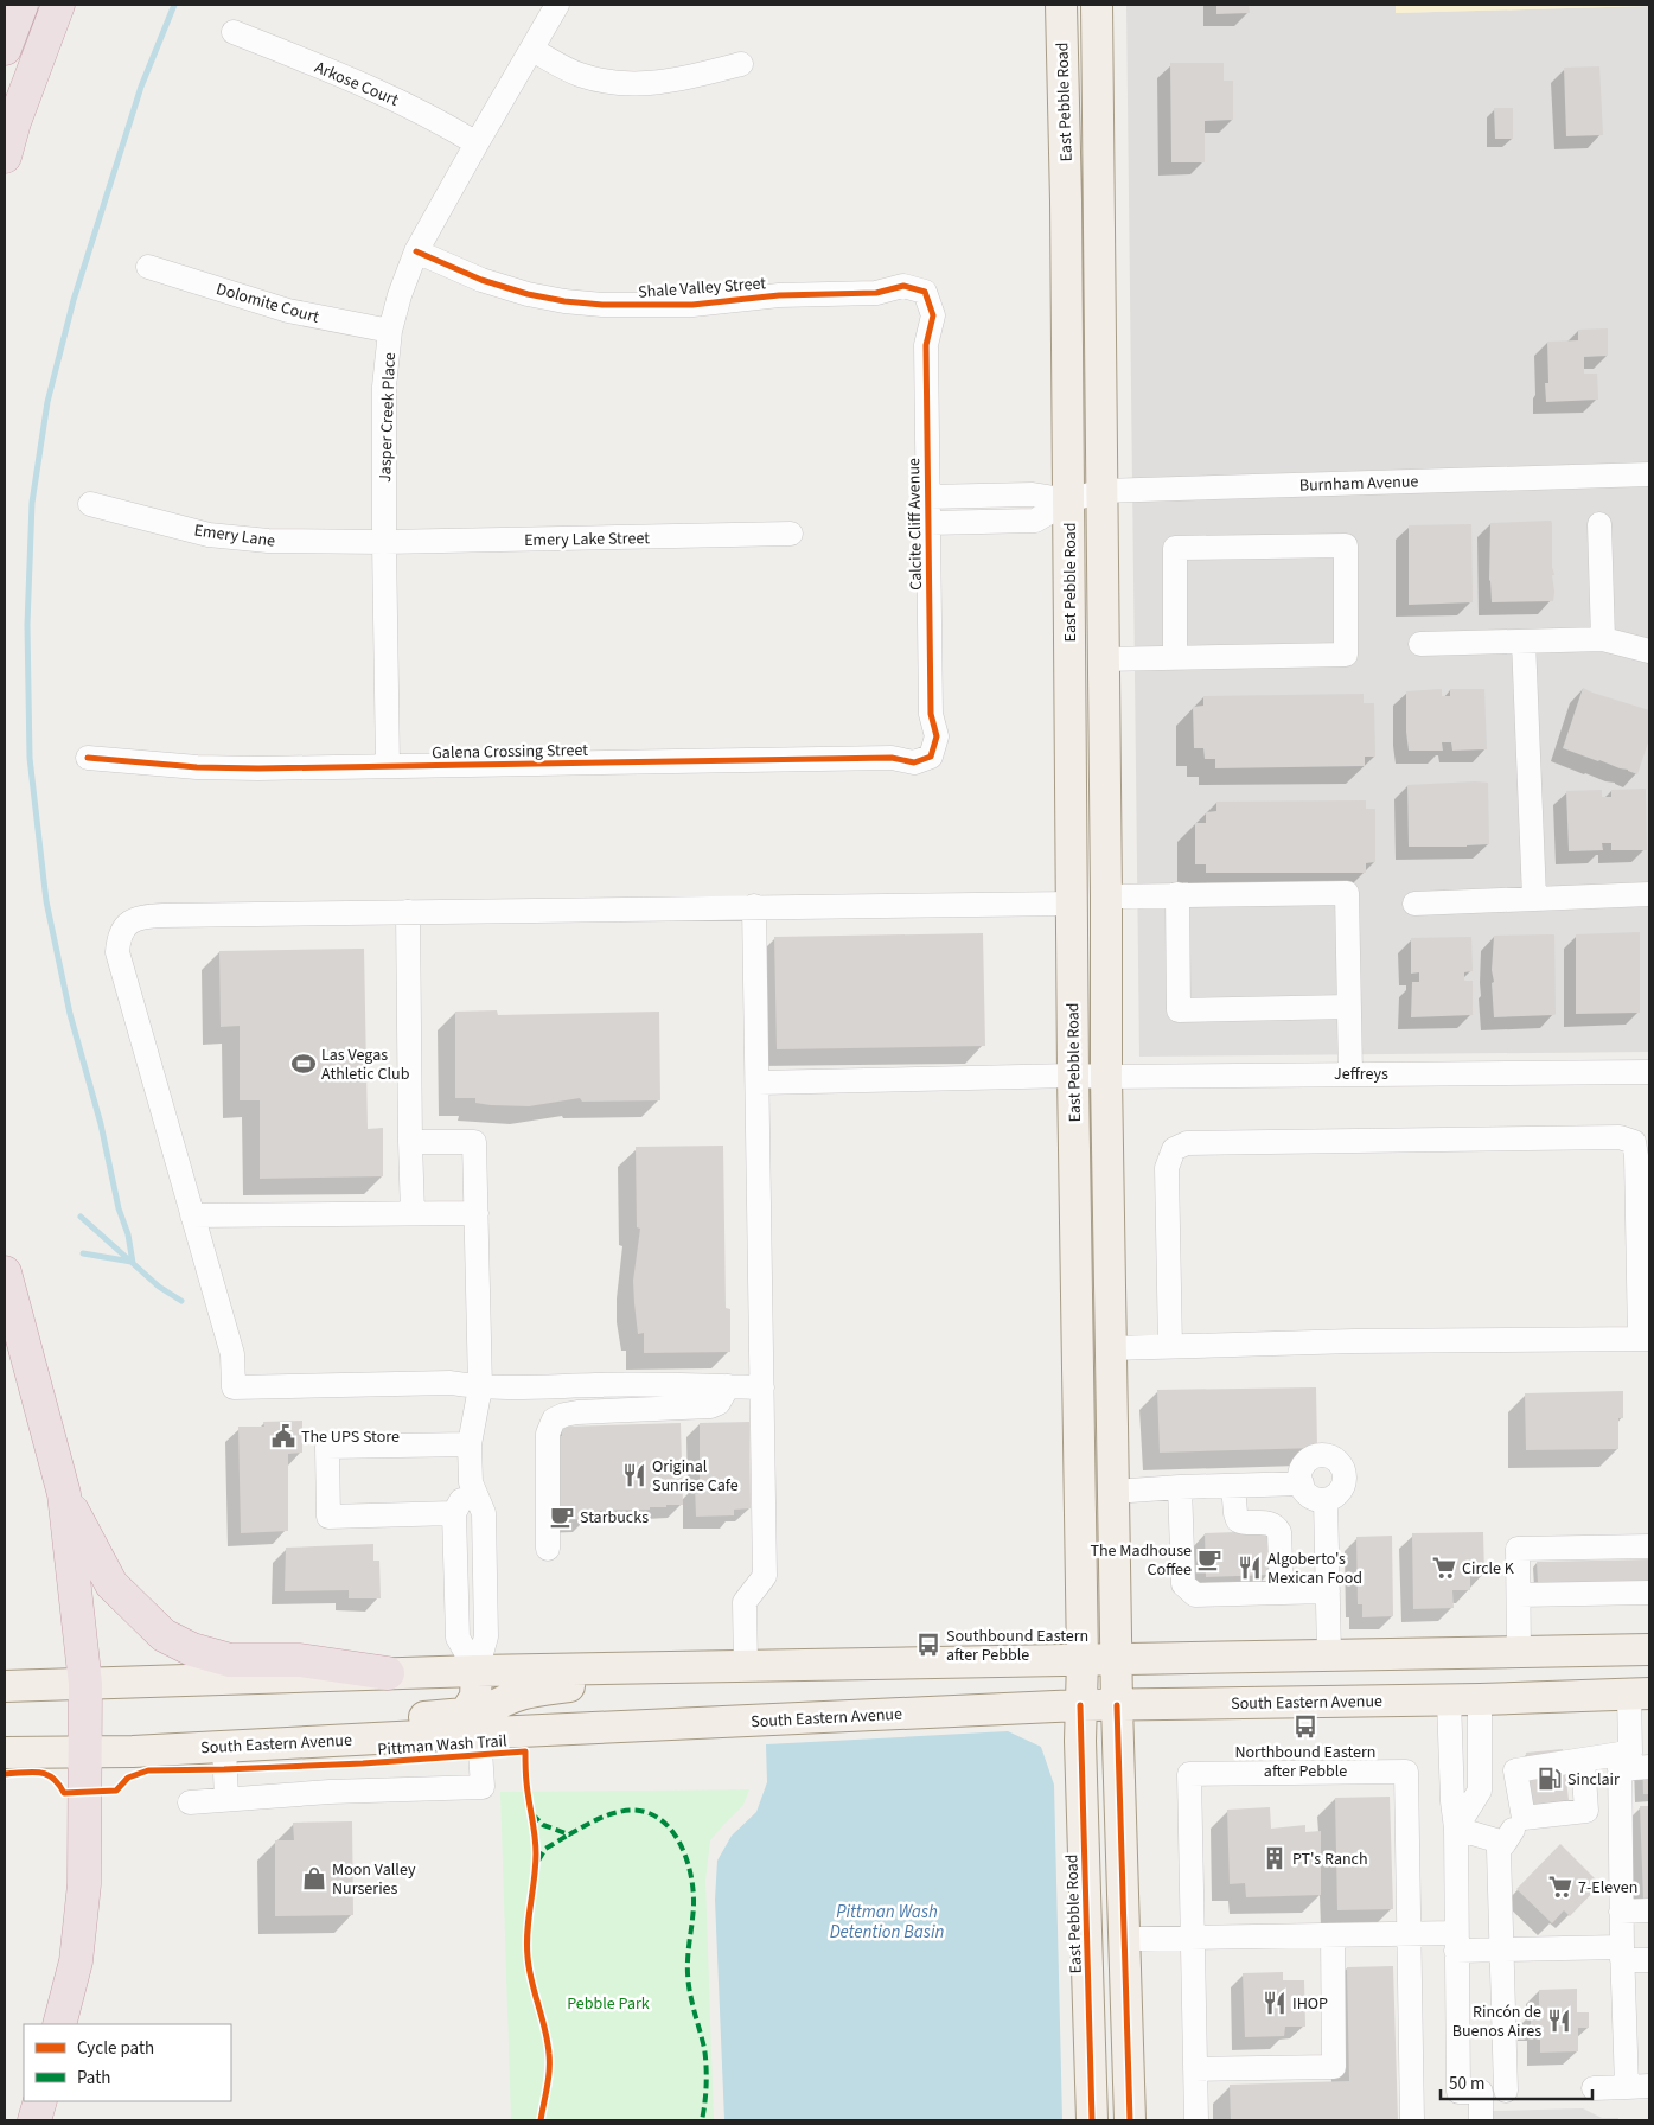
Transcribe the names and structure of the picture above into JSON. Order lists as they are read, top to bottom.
{
  "streets": {
    "main road": ["East Pebble Road", "South Eastern Avenue"],
    "street": [
      "Arkose Court",
      "Shale Valley Street",
      "Dolomite Court",
      "Jasper Creek Place",
      "Burnham Avenue",
      "Calcite Cliff Avenue",
      "Emery Lane",
      "Emery Lake Street",
      "Galena Crossing Street",
      "Jeffreys"
    ],
    "cycle path": ["Pittman Wash Trail"]
  },
  "crossings": [
    ["Arkose Court", "Jasper Creek Place"],
    ["East Pebble Road", "Burnham Avenue"],
    ["East Pebble Road", "Jeffreys"],
    ["East Pebble Road", "South Eastern Avenue"],
    ["Shale Valley Street", "Jasper Creek Place"],
    ["Shale Valley Street", "Calcite Cliff Avenue"],
    ["Dolomite Court", "Jasper Creek Place"],
    ["Jasper Creek Place", "Emery Lane"],
    ["Jasper Creek Place", "Emery Lake Street"],
    ["Jasper Creek Place", "Galena Crossing Street"],
    ["Calcite Cliff Avenue", "Galena Crossing Street"],
    ["Emery Lane", "Emery Lake Street"]
  ],
  "water": ["Pittman Wash Detention Basin"],
  "parks": ["Pebble Park"],
  "places": {
    "sports": ["Las Vegas Athletic Club"],
    "public building": ["The UPS Store"],
    "restaurant": [
      "Original Sunrise Cafe",
      "Algoberto's Mexican Food",
      "IHOP",
      "Rincón de Buenos Aires"
    ],
    "cafe": ["Starbucks", "The Madhouse Coffee"],
    "supermarket": ["Circle K", "7-Eleven"],
    "bus stop": ["Southbound Eastern after Pebble", "Northbound Eastern after Pebble"],
    "fuel station": ["Sinclair"],
    "building": ["PT's Ranch"],
    "shop": ["Moon Valley Nurseries"]
  },
  "legend": ["Cycle path", "Path"],
  "scale_bar": "50 m"
}
